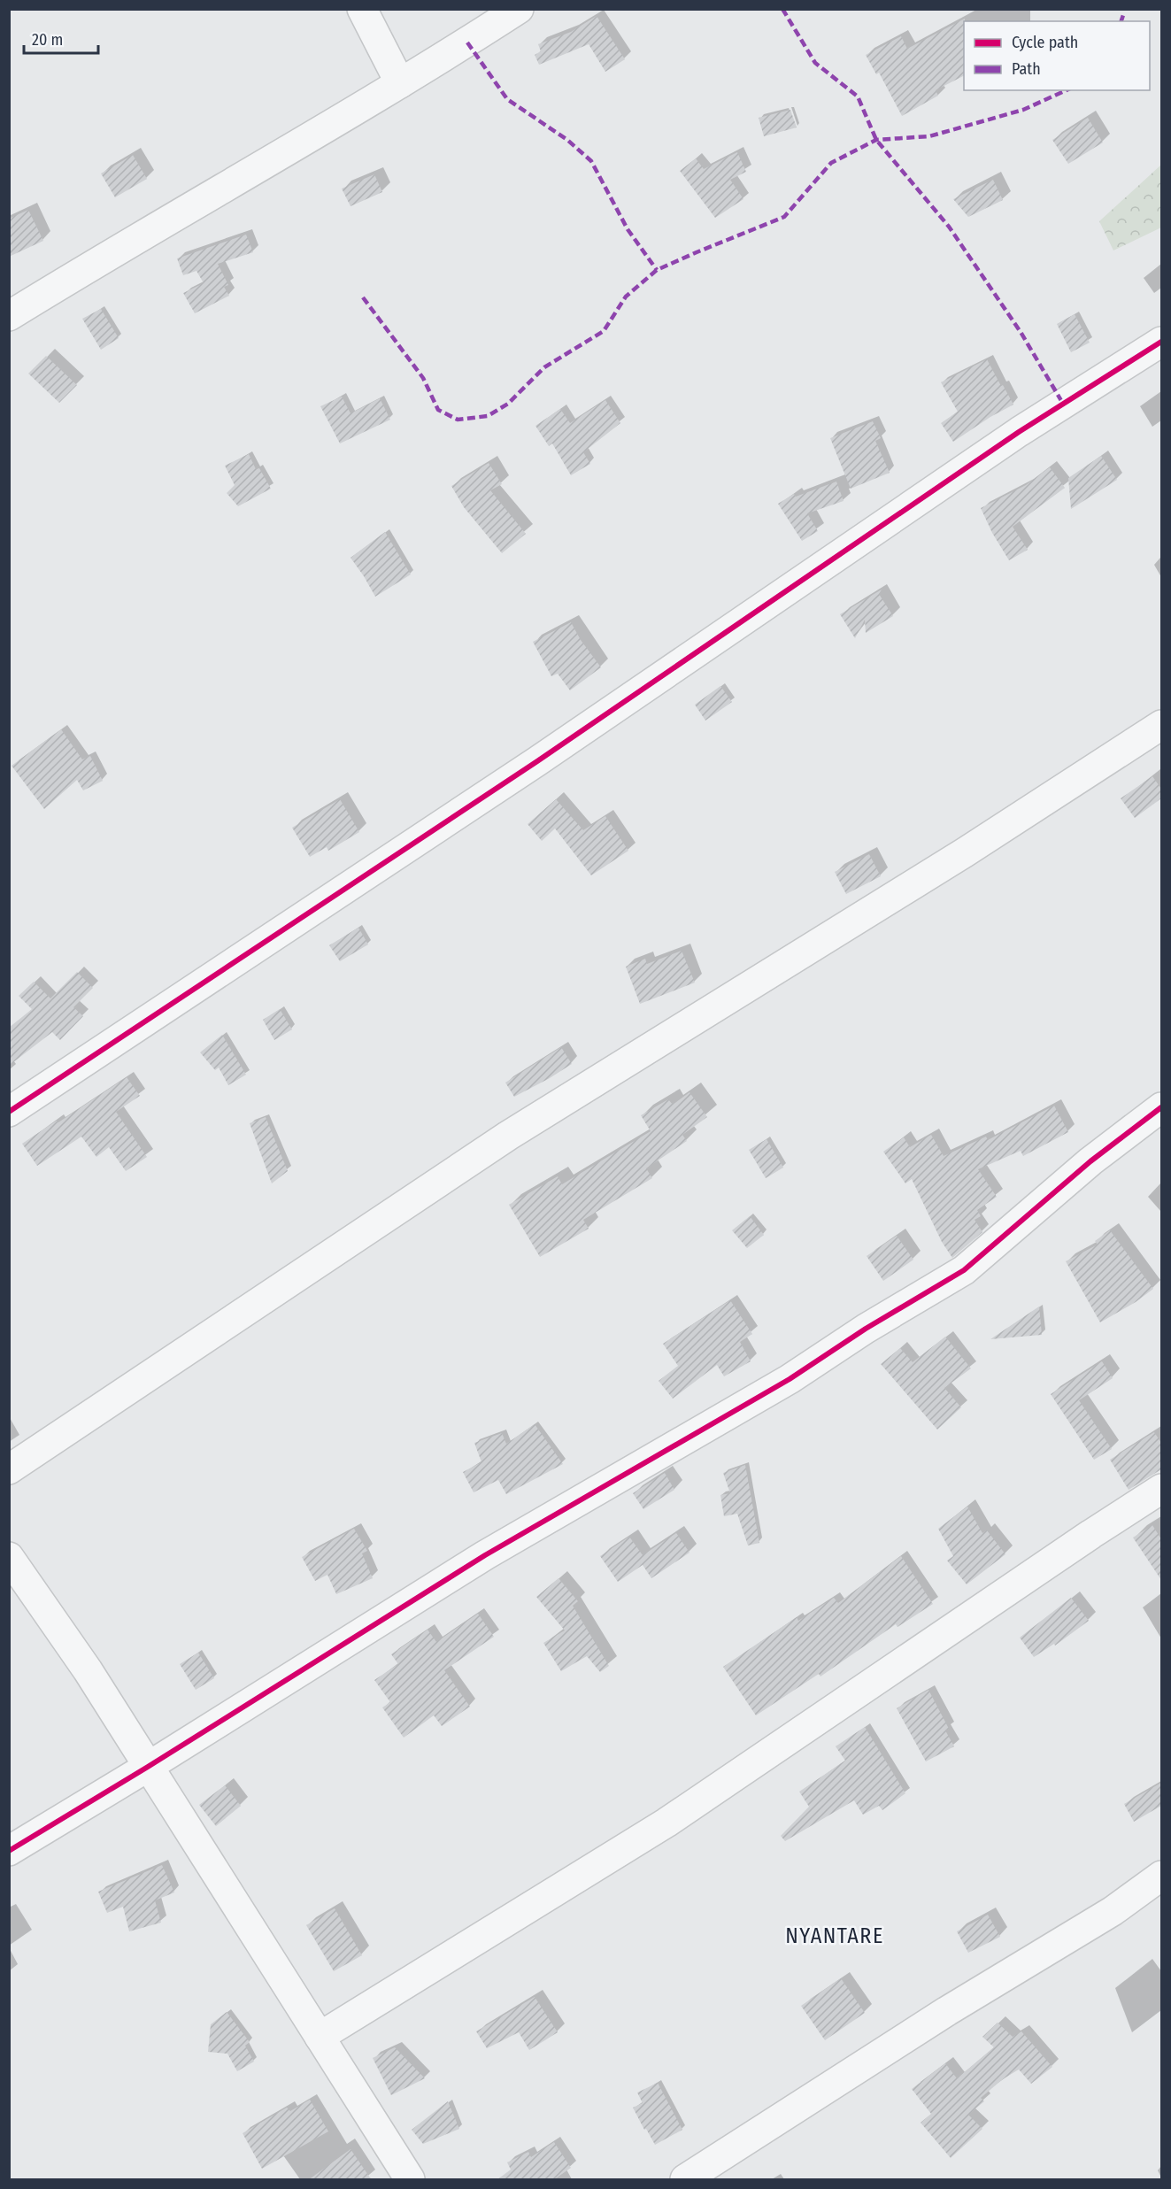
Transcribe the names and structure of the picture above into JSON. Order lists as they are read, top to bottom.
{
  "districts": ["NYANTARE"],
  "legend": ["Cycle path", "Path"],
  "scale_bar": "20 m"
}
